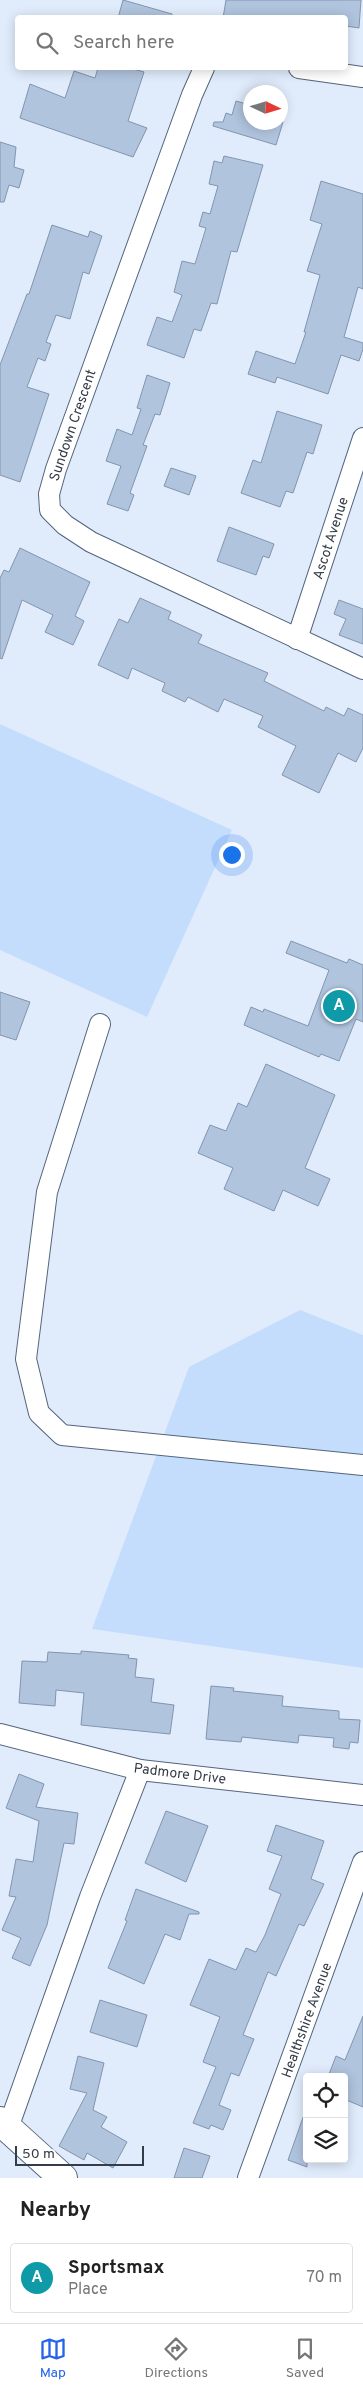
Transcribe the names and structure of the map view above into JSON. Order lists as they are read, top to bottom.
{
  "streets": {
    "street": [
      "Sundown Crescent",
      "Ascot Avenue",
      "Padmore Drive",
      "Healthshire Avenue"
    ]
  },
  "crossings": [
    ["Sundown Crescent", "Ascot Avenue"]
  ],
  "scale_bar": "50 m",
  "north": "right",
  "page": {
    "search": "Search here",
    "pins": "A",
    "scale": "50 m",
    "heading": "Nearby",
    "list": [
      {
        "mark": "A",
        "name": "Sportsmax",
        "note": "Place",
        "value": "70 m"
      }
    ],
    "nav": ["Map", "Directions", "Saved"]
  }
}
